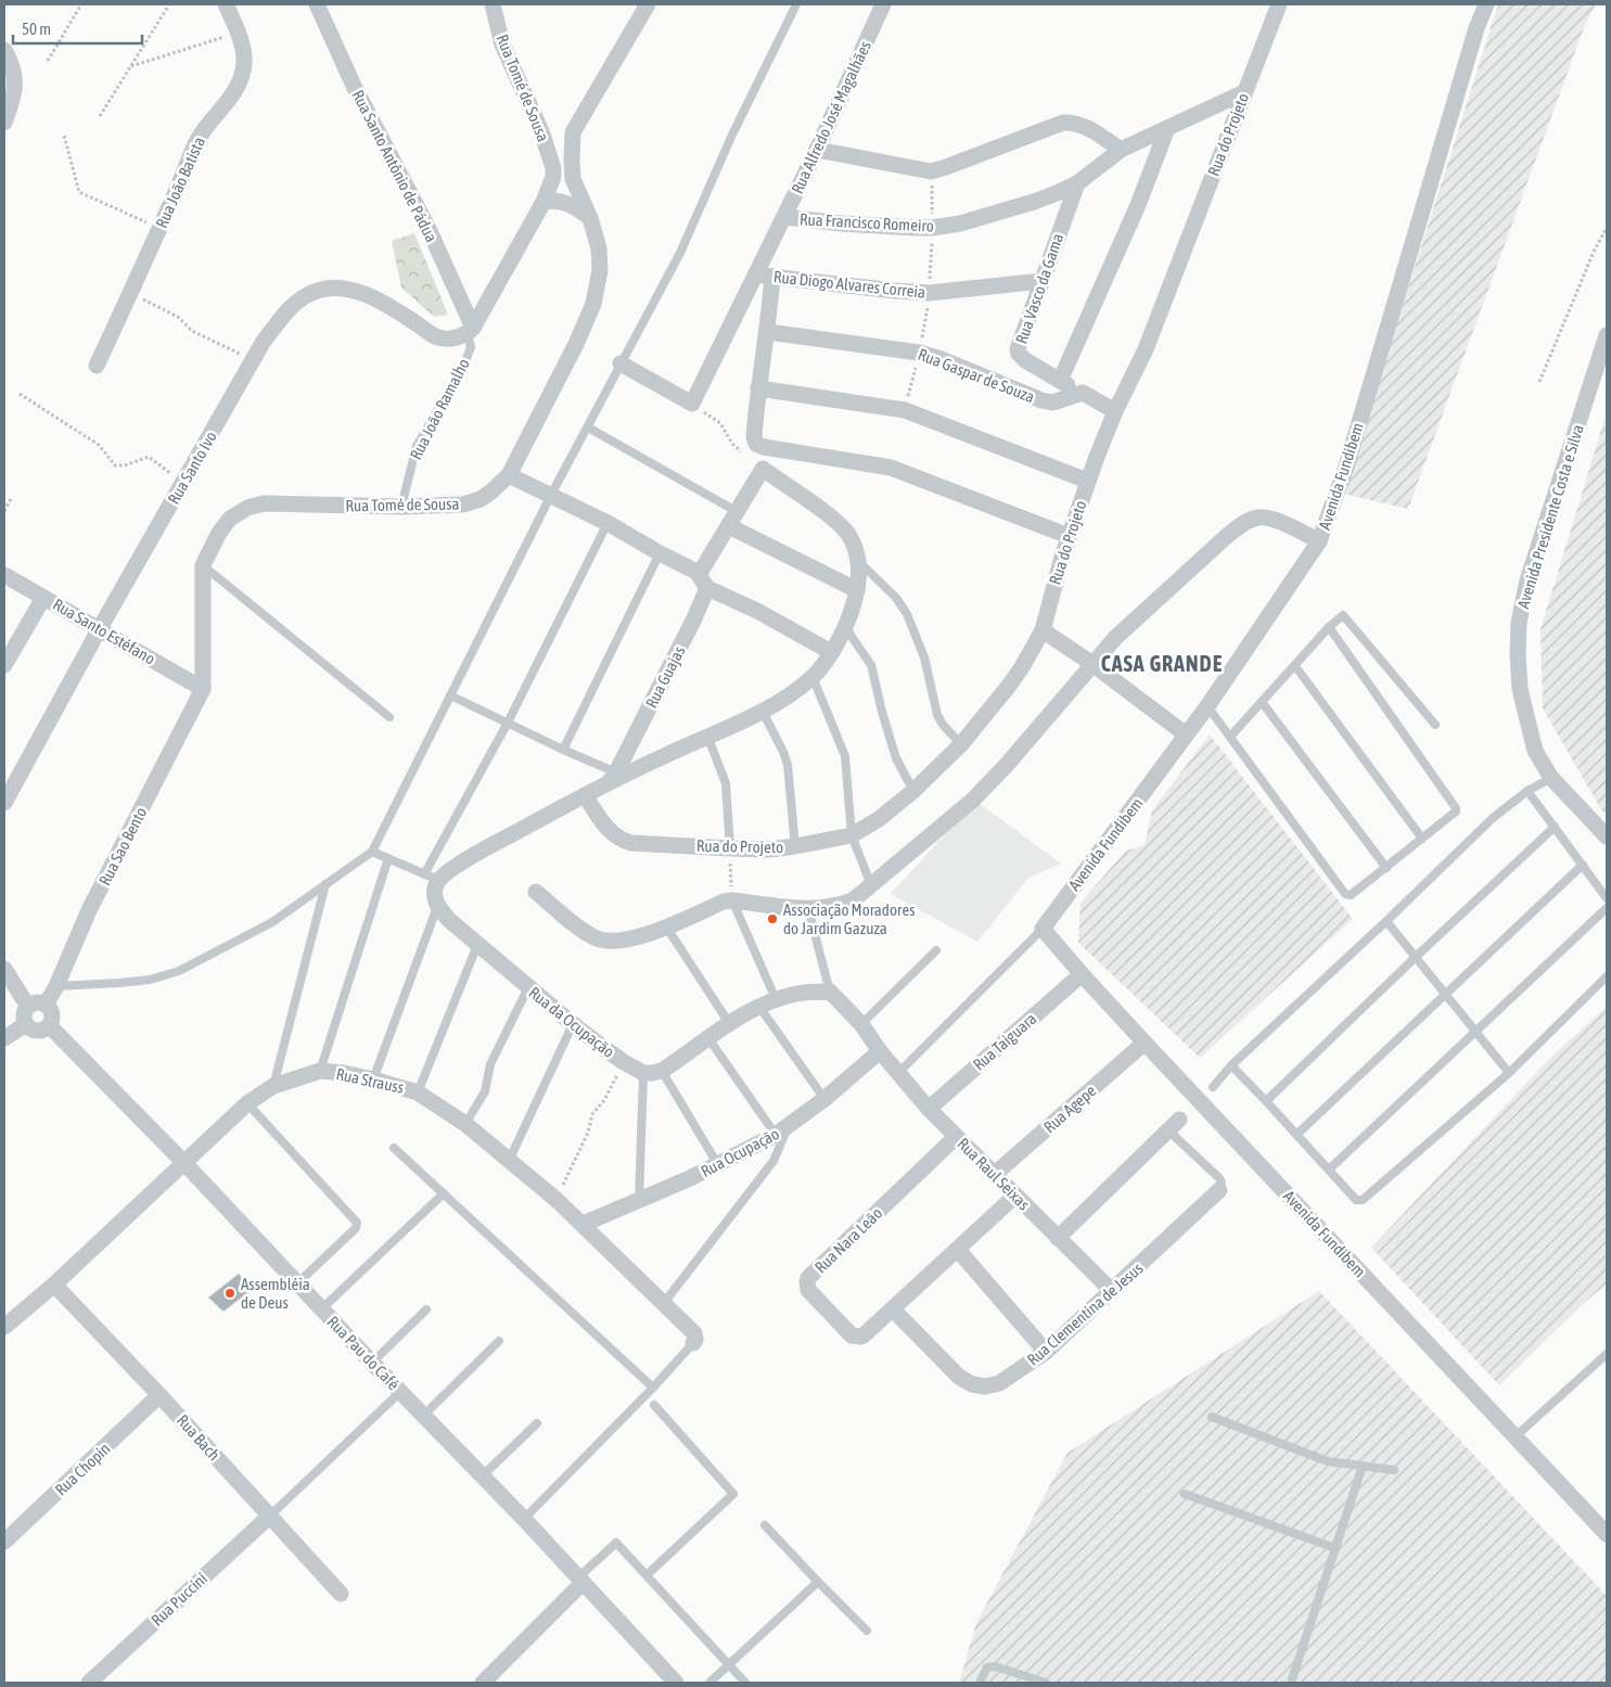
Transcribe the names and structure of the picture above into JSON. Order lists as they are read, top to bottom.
{
  "streets": {
    "street": [
      "Rua Tomé de Sousa",
      "Rua Alfredo José Magalhães",
      "Rua do Projeto",
      "Rua Santo Antônio de Pádua",
      "Rua João Batista",
      "Rua Francisco Romeiro",
      "Rua Diogo Alvares Correia",
      "Rua Vasco da Gama",
      "Rua Gaspar de Souza",
      "Rua João Ramalho",
      "Rua Santo Ivo",
      "Avenida Fundibem",
      "Avenida Presidente Costa e Silva",
      "Rua Santo Estéfano",
      "Rua Guajas",
      "Rua Sao Bento",
      "Rua da Ocupação",
      "Rua Taiguara",
      "Rua Strauss",
      "Rua Agepe",
      "Rua Ocupação",
      "Rua Raul Seixas",
      "Rua Nara Leão",
      "Rua Clementina de Jesus",
      "Rua Pau do Café",
      "Rua Bach",
      "Rua Chopin",
      "Rua Puccini"
    ]
  },
  "crossings": [
    ["Rua Tomé de Sousa", "Rua João Ramalho"],
    ["Rua Tomé de Sousa", "Rua Santo Estéfano"],
    ["Rua Tomé de Sousa", "Rua Sao Bento"],
    ["Rua Alfredo José Magalhães", "Rua Francisco Romeiro"],
    ["Rua Alfredo José Magalhães", "Rua Diogo Alvares Correia"],
    ["Rua do Projeto", "Rua Francisco Romeiro"],
    ["Rua Santo Antônio de Pádua", "Rua João Ramalho"],
    ["Rua Santo Antônio de Pádua", "Rua Santo Ivo"],
    ["Rua Francisco Romeiro", "Rua Vasco da Gama"],
    ["Rua Diogo Alvares Correia", "Rua Vasco da Gama"],
    ["Rua Vasco da Gama", "Rua Gaspar de Souza"],
    ["Rua João Ramalho", "Rua Santo Ivo"],
    ["Rua Santo Ivo", "Rua Santo Estéfano"],
    ["Avenida Fundibem", "Rua Taiguara"],
    ["Avenida Fundibem", "Rua Agepe"],
    ["Rua Santo Estéfano", "Rua Sao Bento"],
    ["Rua Sao Bento", "Rua Pau do Café"],
    ["Rua Taiguara", "Rua Raul Seixas"],
    ["Rua Strauss", "Rua Ocupação"],
    ["Rua Strauss", "Rua Pau do Café"],
    ["Rua Strauss", "Rua Bach"],
    ["Rua Agepe", "Rua Raul Seixas"],
    ["Rua Ocupação", "Rua Raul Seixas"],
    ["Rua Raul Seixas", "Rua Nara Leão"],
    ["Rua Raul Seixas", "Rua Clementina de Jesus"],
    ["Rua Nara Leão", "Rua Clementina de Jesus"],
    ["Rua Bach", "Rua Chopin"],
    ["Rua Bach", "Rua Puccini"]
  ],
  "districts": ["CASA GRANDE"],
  "places": ["Associação Moradores do Jardim Gazuza", "Assembléia de Deus"],
  "scale_bar": "50 m"
}
